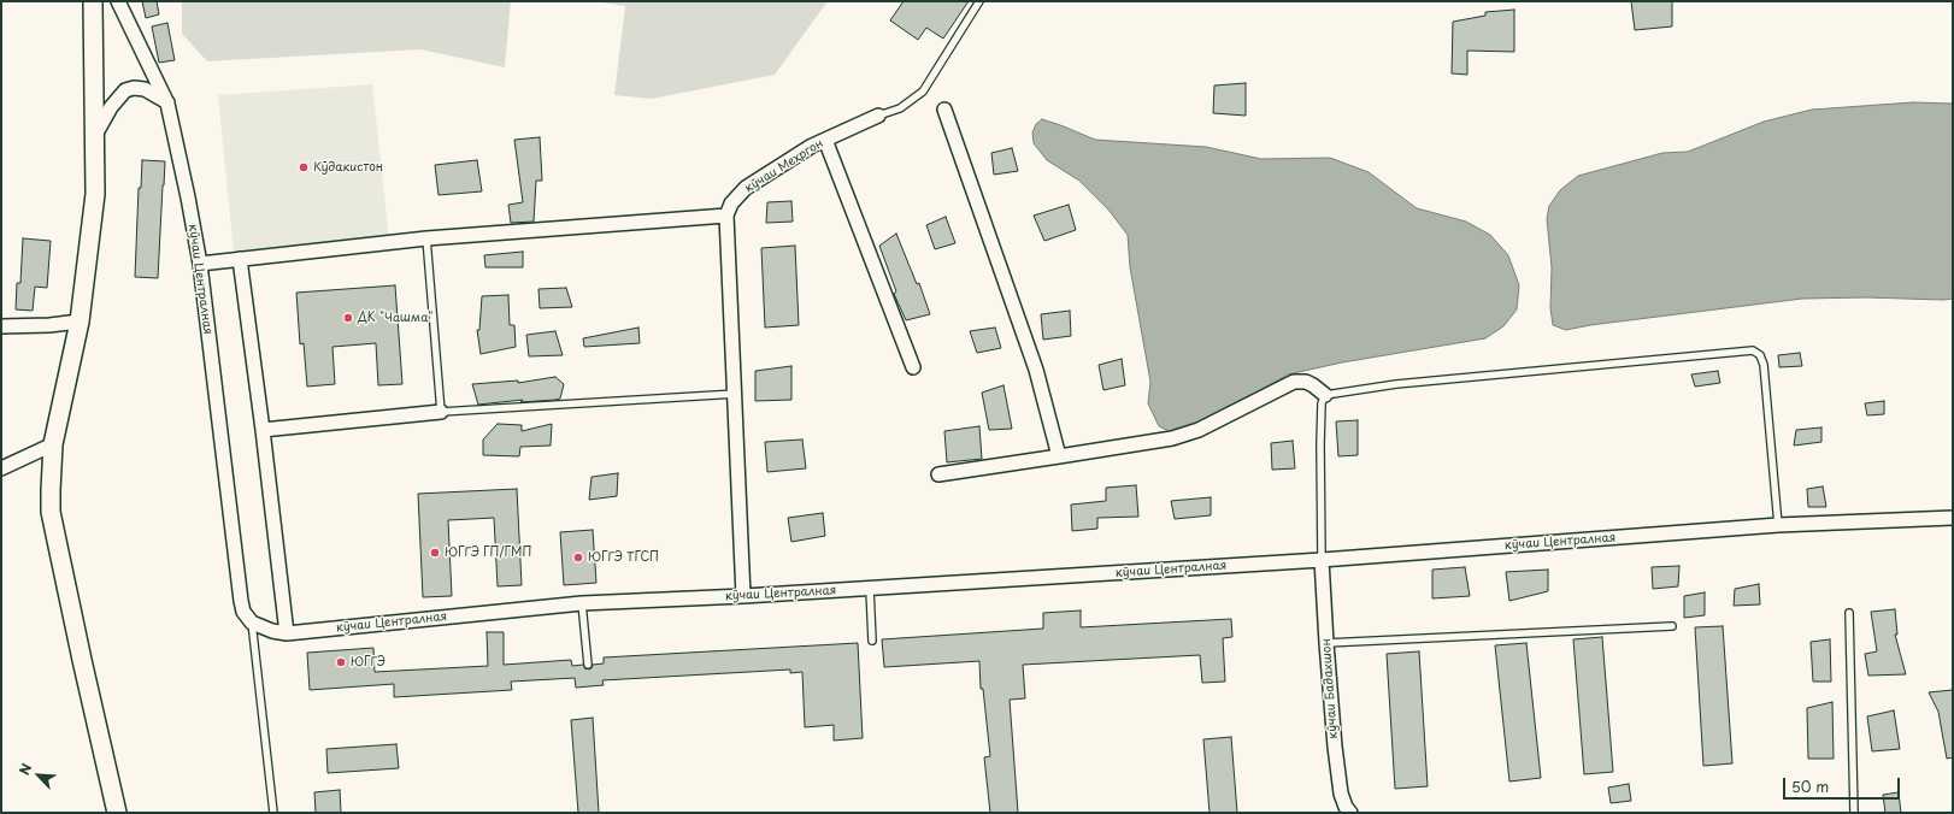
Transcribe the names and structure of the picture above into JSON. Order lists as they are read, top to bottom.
{
  "streets": {
    "street": ["кӯчаи Меҳргон", "кӯчаи Централная", "кӯчаи Бадахшон"]
  },
  "crossings": [
    ["кӯчаи Централная", "кӯчаи Бадахшон"]
  ],
  "places": [
    "Кӯдакистон",
    "ДК \"Чашма\"",
    "ЮГГЭ ГП/ГМП",
    "ЮГГЭ ТГСП",
    "ЮГГЭ"
  ],
  "scale_bar": "50 m",
  "north": "top left"
}
